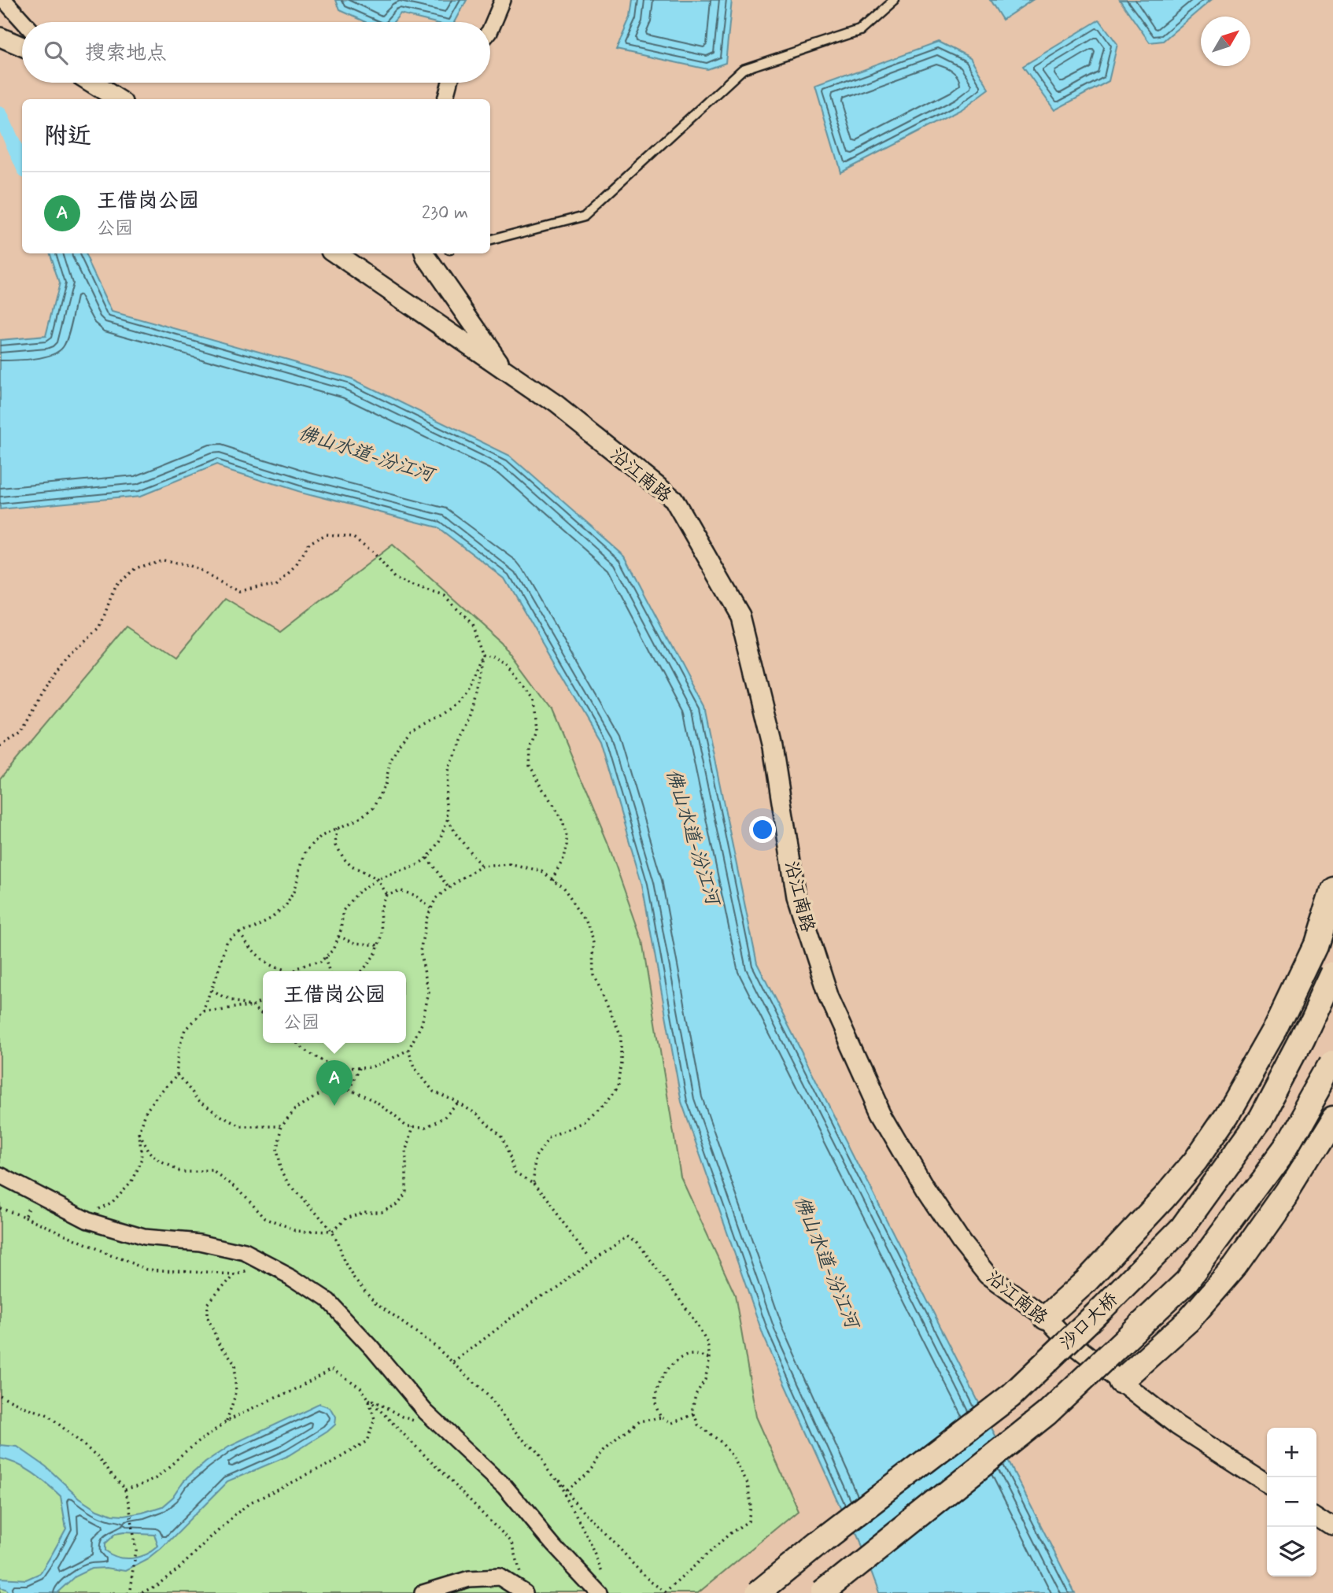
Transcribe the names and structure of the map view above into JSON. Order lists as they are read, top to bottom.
{
  "streets": {
    "main road": ["沙口大桥"],
    "street": ["沿江南路"]
  },
  "water": ["佛山水道-汾江河"],
  "north": "top right",
  "page": {
    "search": "搜索地点",
    "heading": "附近",
    "list": [
      {
        "mark": "A",
        "name": "王借岗公园",
        "note": "公园",
        "value": "230 m"
      }
    ],
    "popup": ["王借岗公园", "公园"],
    "pins": "A",
    "map_buttons": ["+", "−"]
  }
}
